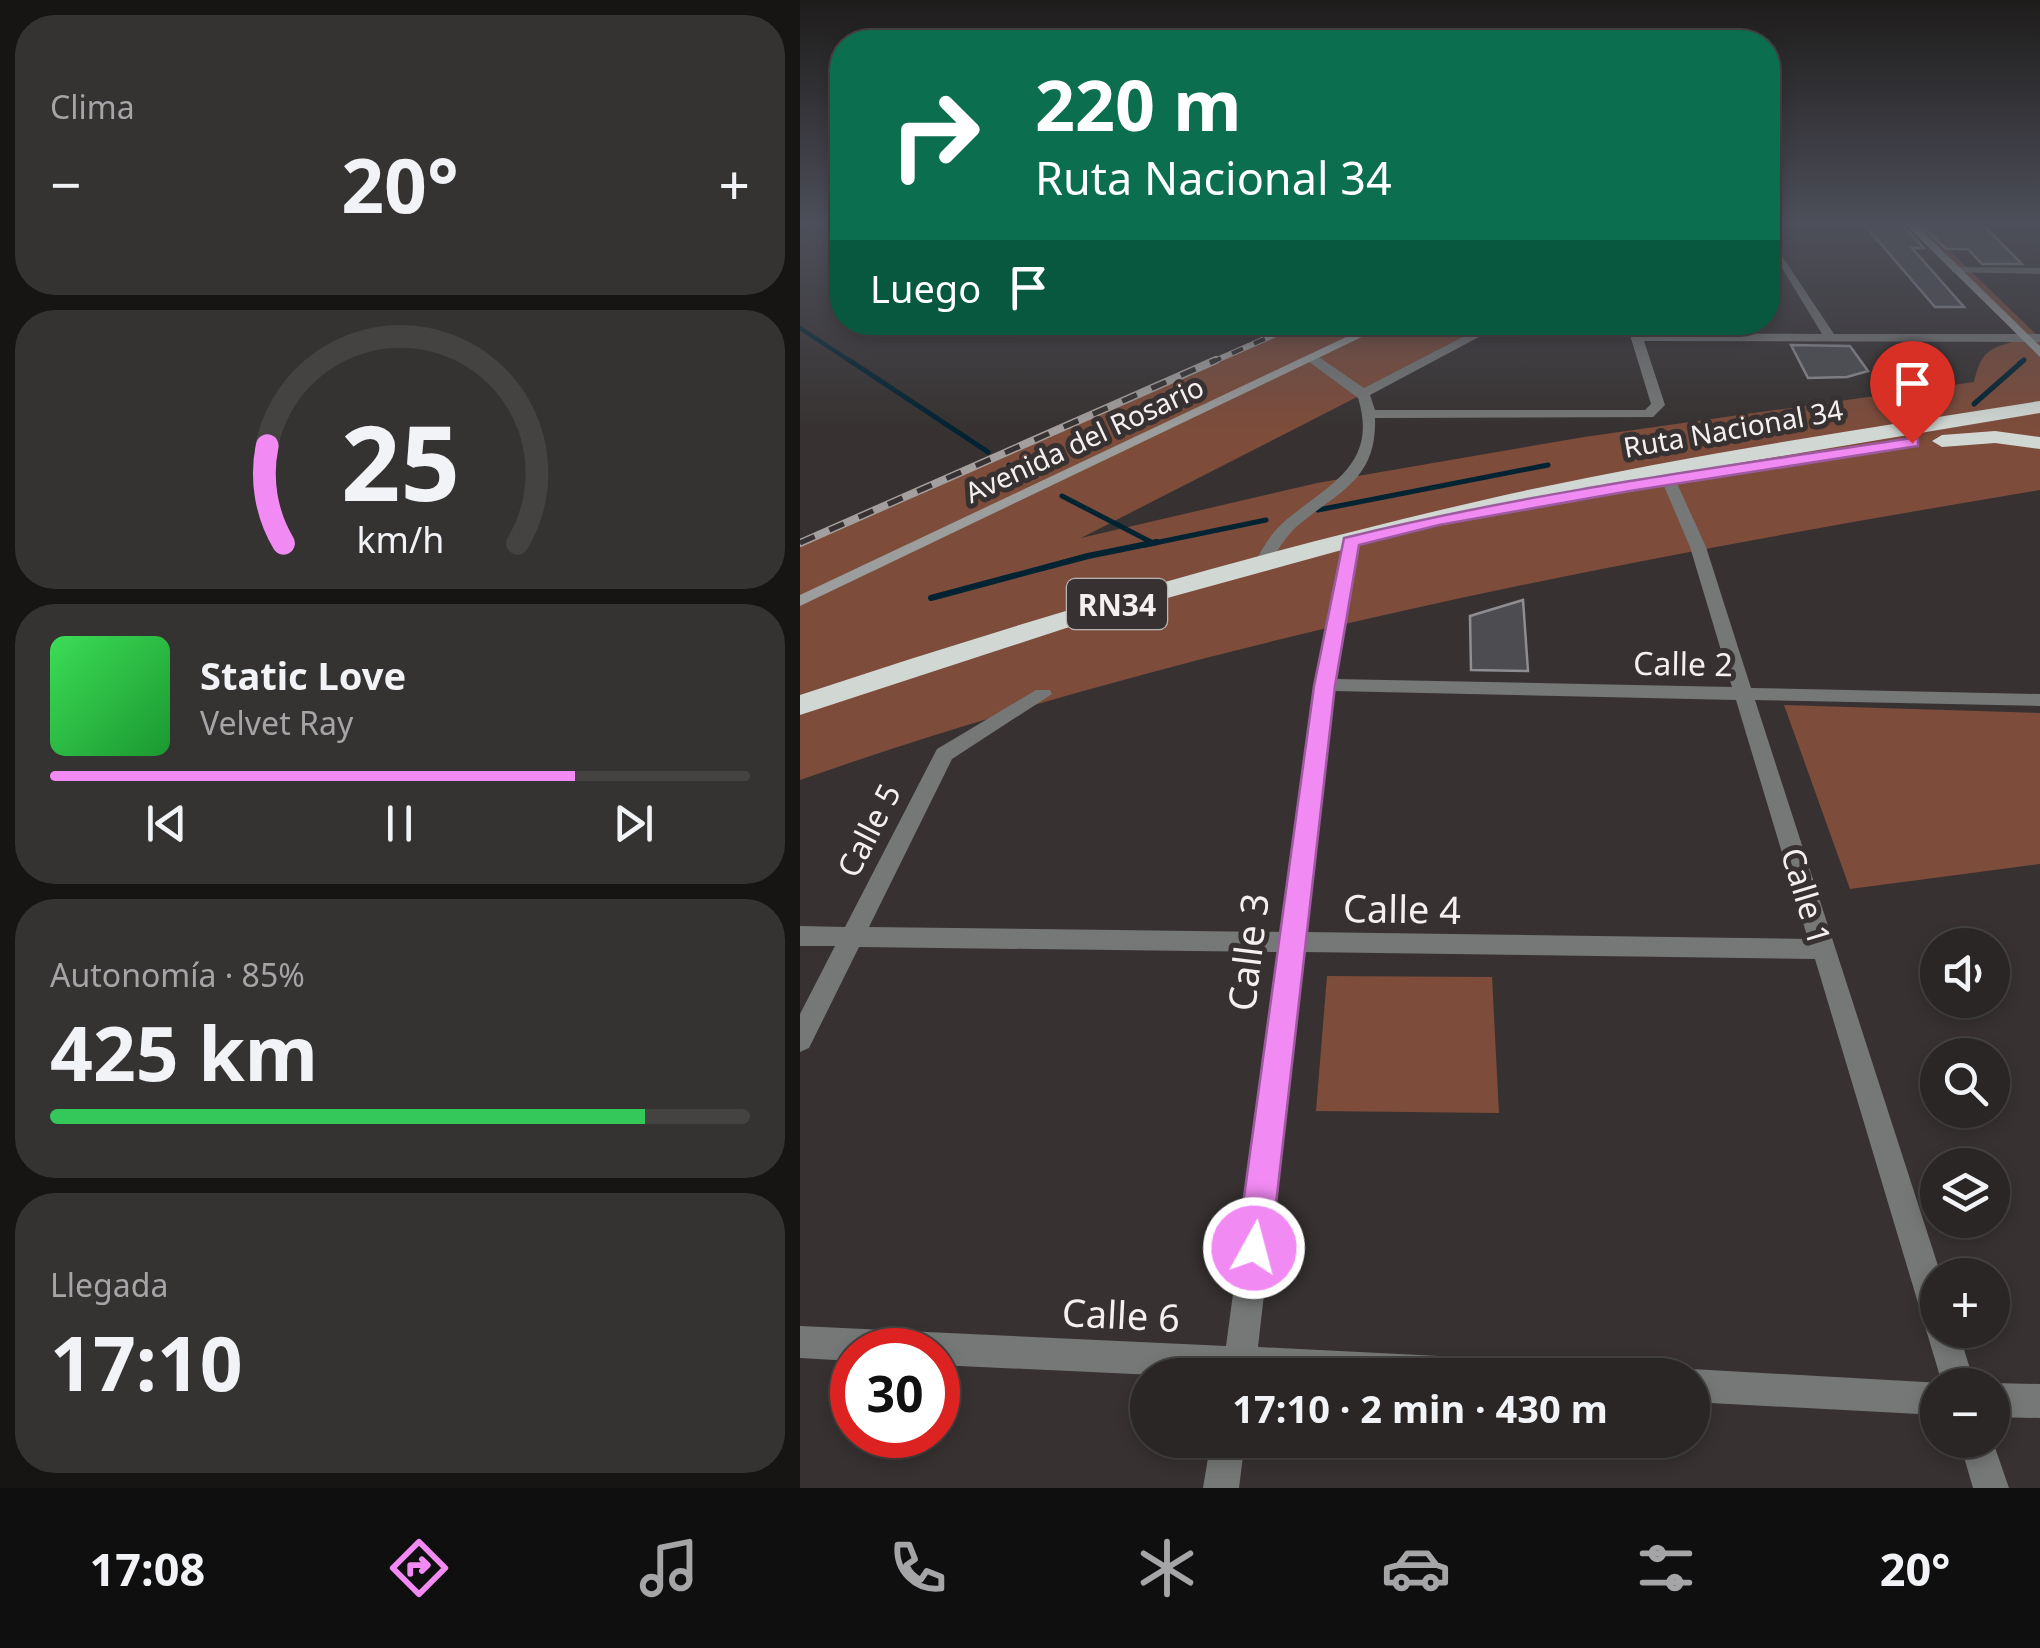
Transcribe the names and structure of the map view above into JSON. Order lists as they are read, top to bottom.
{
  "streets": {
    "highway": ["Ruta Nacional 34", "RN34"],
    "main road": ["Avenida del Rosario"],
    "street": [
      "Calle 2",
      "Calle 5",
      "Calle 1",
      "Calle 4",
      "Calle 3",
      "Calle 6"
    ]
  },
  "crossings": [
    ["Ruta Nacional 34", "RN34"],
    ["Ruta Nacional 34", "Calle 1"],
    ["Ruta Nacional 34", "Calle 3"],
    ["Calle 2", "Calle 1"],
    ["Calle 2", "Calle 3"],
    ["Calle 5", "Calle 4"],
    ["Calle 1", "Calle 4"],
    ["Calle 4", "Calle 3"]
  ],
  "page": {
    "tile": [
      "Clima",
      ["Autonomía · 85%", "425 km"],
      ["Llegada", "17:10"]
    ],
    "turn": ["220 m", "Ruta Nacional 34"],
    "heat": ["−", "20°", "+"],
    "then": "Luego",
    "song": ["Static Love", "Velvet Ray"],
    "map_buttons": ["+", "−"],
    "limit": "30",
    "trip": "17:10 · 2 min · 430 m",
    "tabs": ["17:08", "20°"],
    "gauge": ["25", "km/h"]
  }
}
